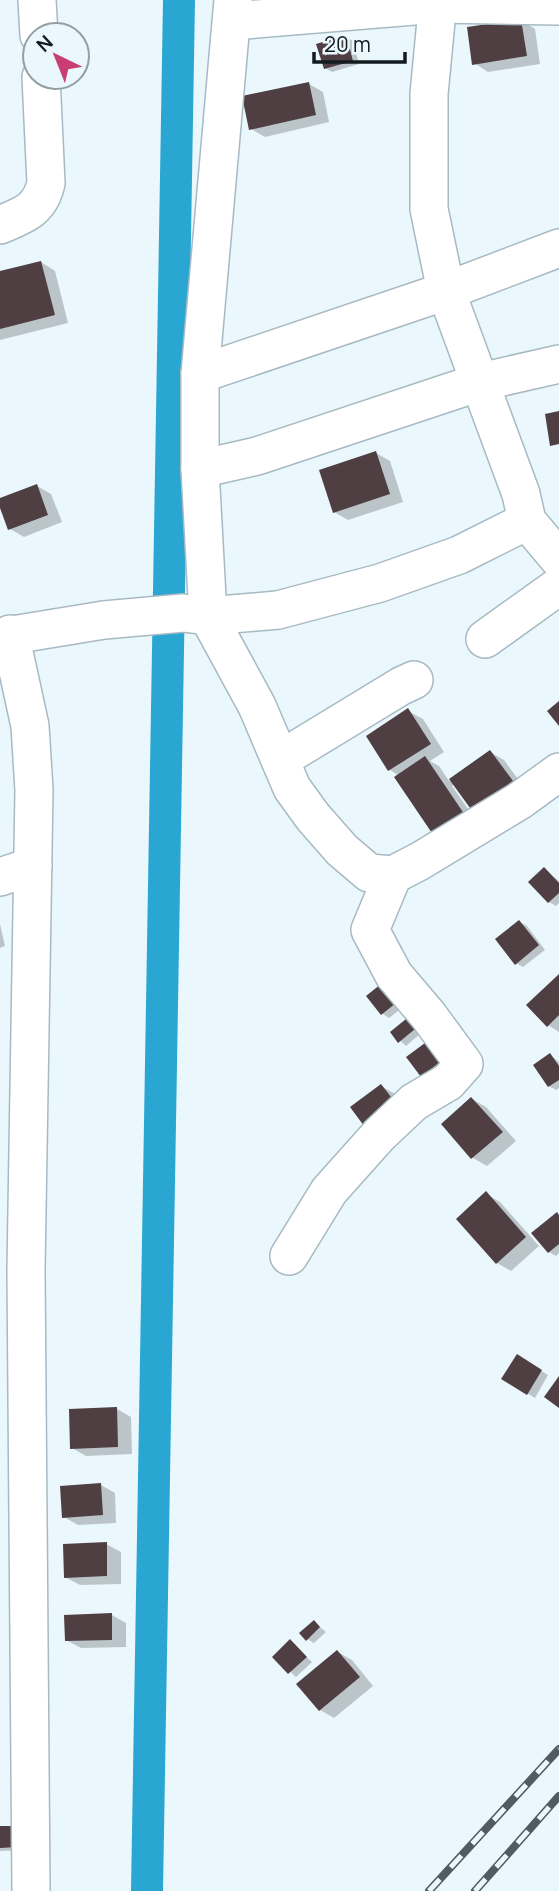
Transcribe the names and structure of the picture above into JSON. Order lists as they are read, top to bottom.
{
  "scale_bar": "20 m",
  "north": "top left"
}
